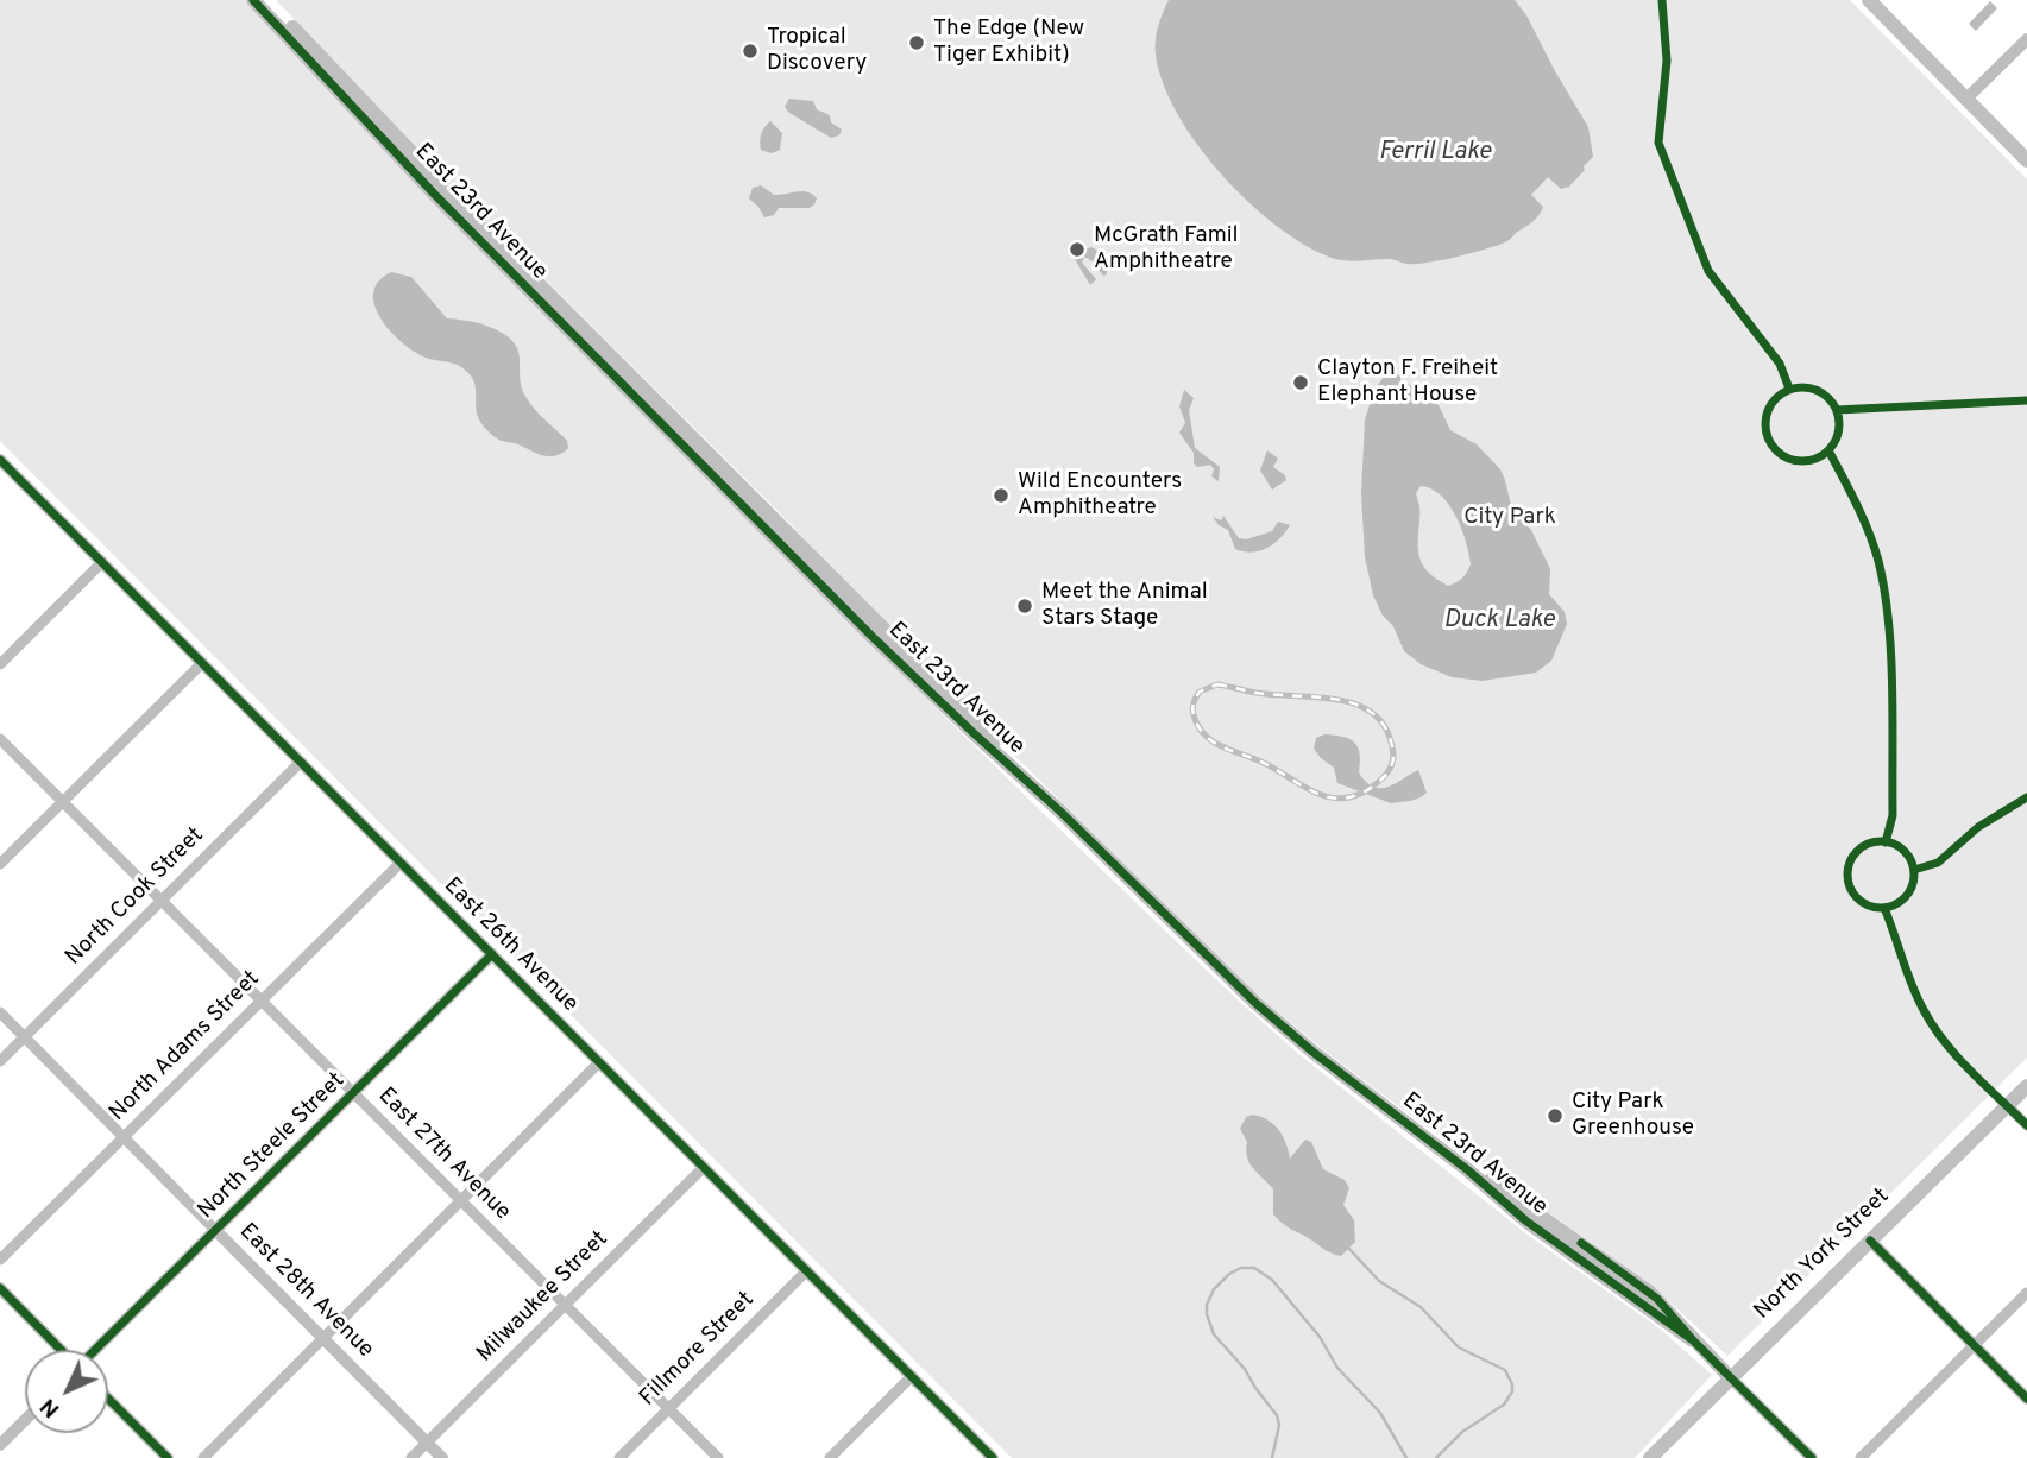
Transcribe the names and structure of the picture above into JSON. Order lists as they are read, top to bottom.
{
  "streets": {
    "main road": ["East 23rd Avenue", "North York Street"],
    "street": [
      "North Cook Street",
      "East 26th Avenue",
      "North Adams Street",
      "North Steele Street",
      "East 27th Avenue",
      "East 28th Avenue",
      "Milwaukee Street",
      "Fillmore Street"
    ]
  },
  "crossings": [
    ["East 23rd Avenue", "North York Street"],
    ["North Cook Street", "East 26th Avenue"],
    ["North Cook Street", "East 27th Avenue"],
    ["North Cook Street", "East 28th Avenue"],
    ["East 26th Avenue", "North Adams Street"],
    ["East 26th Avenue", "North Steele Street"],
    ["East 26th Avenue", "Milwaukee Street"],
    ["East 26th Avenue", "Fillmore Street"],
    ["North Adams Street", "East 27th Avenue"],
    ["North Adams Street", "East 28th Avenue"],
    ["North Steele Street", "East 27th Avenue"],
    ["North Steele Street", "East 28th Avenue"],
    ["East 27th Avenue", "Milwaukee Street"],
    ["East 27th Avenue", "Fillmore Street"],
    ["East 28th Avenue", "Milwaukee Street"]
  ],
  "water": ["Ferril Lake", "Duck Lake"],
  "parks": ["City Park"],
  "places": [
    "The Edge (New Tiger Exhibit)",
    "Tropical Discovery",
    "McGrath Famil Amphitheatre",
    "Clayton F. Freiheit Elephant House",
    "Wild Encounters Amphitheatre",
    "Meet the Animal Stars Stage",
    "City Park Greenhouse"
  ],
  "north": "bottom left"
}
